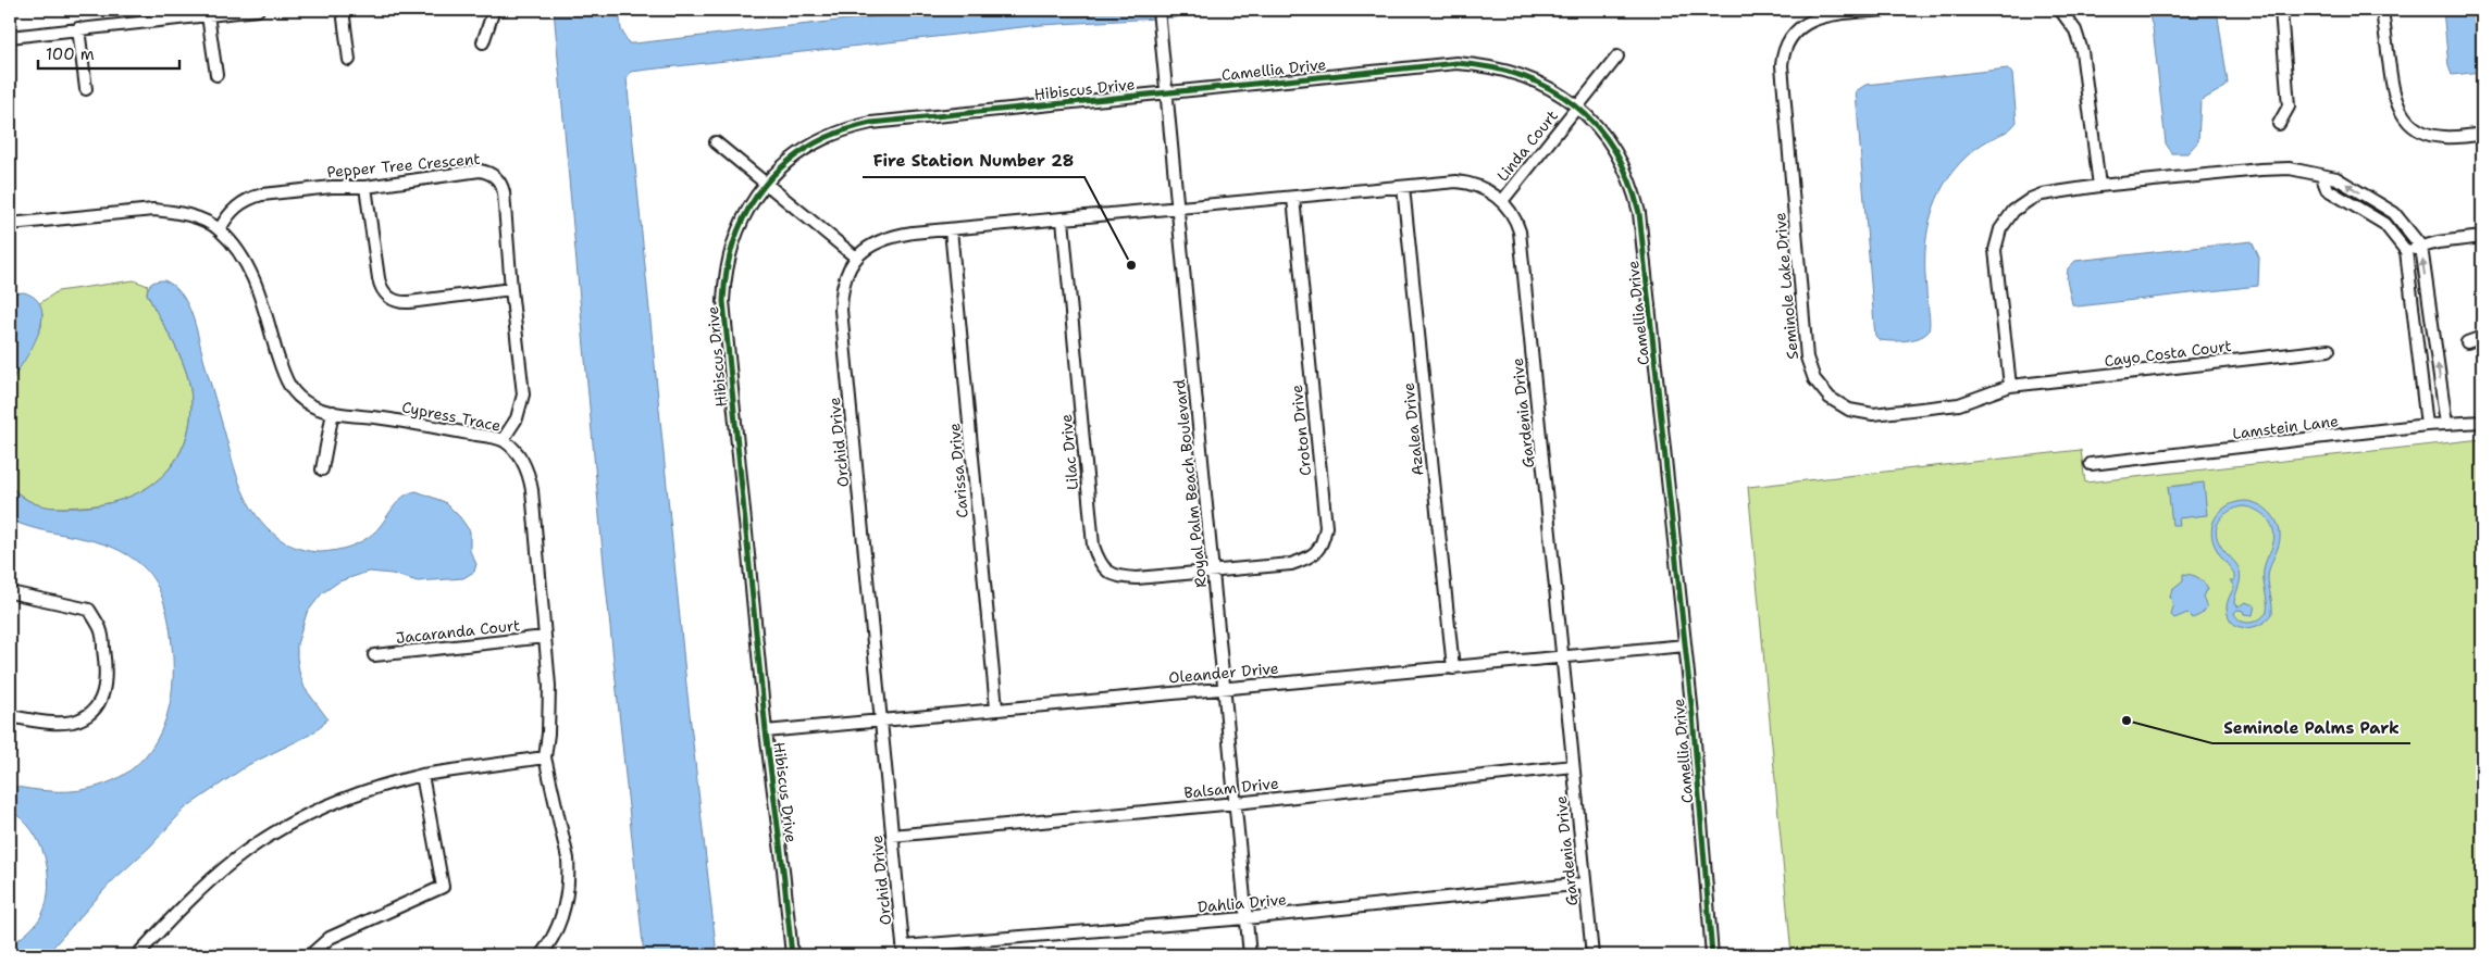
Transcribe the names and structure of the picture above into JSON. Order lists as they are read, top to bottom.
{
  "streets": {
    "street": [
      "Camellia Drive",
      "Hibiscus Drive",
      "Linda Court",
      "Pepper Tree Crescent",
      "Seminole Lake Drive",
      "Cayo Costa Court",
      "Gardenia Drive",
      "Cypress Trace",
      "Lamstein Lane",
      "Azalea Drive",
      "Croton Drive",
      "Orchid Drive",
      "Lilac Drive",
      "Carissa Drive",
      "Royal Palm Beach Boulevard",
      "Jacaranda Court",
      "Oleander Drive",
      "Balsam Drive",
      "Dahlia Drive"
    ]
  },
  "crossings": [
    ["Camellia Drive", "Hibiscus Drive"],
    ["Camellia Drive", "Linda Court"],
    ["Camellia Drive", "Royal Palm Beach Boulevard"],
    ["Camellia Drive", "Oleander Drive"],
    ["Hibiscus Drive", "Royal Palm Beach Boulevard"],
    ["Hibiscus Drive", "Oleander Drive"],
    ["Linda Court", "Gardenia Drive"],
    ["Pepper Tree Crescent", "Cypress Trace"],
    ["Seminole Lake Drive", "Cayo Costa Court"],
    ["Gardenia Drive", "Azalea Drive"],
    ["Gardenia Drive", "Croton Drive"],
    ["Gardenia Drive", "Orchid Drive"],
    ["Gardenia Drive", "Royal Palm Beach Boulevard"],
    ["Gardenia Drive", "Oleander Drive"],
    ["Gardenia Drive", "Balsam Drive"],
    ["Gardenia Drive", "Dahlia Drive"],
    ["Cypress Trace", "Jacaranda Court"],
    ["Azalea Drive", "Oleander Drive"],
    ["Croton Drive", "Lilac Drive"],
    ["Croton Drive", "Royal Palm Beach Boulevard"],
    ["Orchid Drive", "Lilac Drive"],
    ["Orchid Drive", "Carissa Drive"],
    ["Orchid Drive", "Royal Palm Beach Boulevard"],
    ["Orchid Drive", "Oleander Drive"],
    ["Orchid Drive", "Balsam Drive"],
    ["Orchid Drive", "Dahlia Drive"],
    ["Lilac Drive", "Royal Palm Beach Boulevard"],
    ["Carissa Drive", "Oleander Drive"],
    ["Royal Palm Beach Boulevard", "Oleander Drive"],
    ["Royal Palm Beach Boulevard", "Balsam Drive"],
    ["Royal Palm Beach Boulevard", "Dahlia Drive"]
  ],
  "places": ["Fire Station Number 28", "Seminole Palms Park"],
  "scale_bar": "100 m"
}
